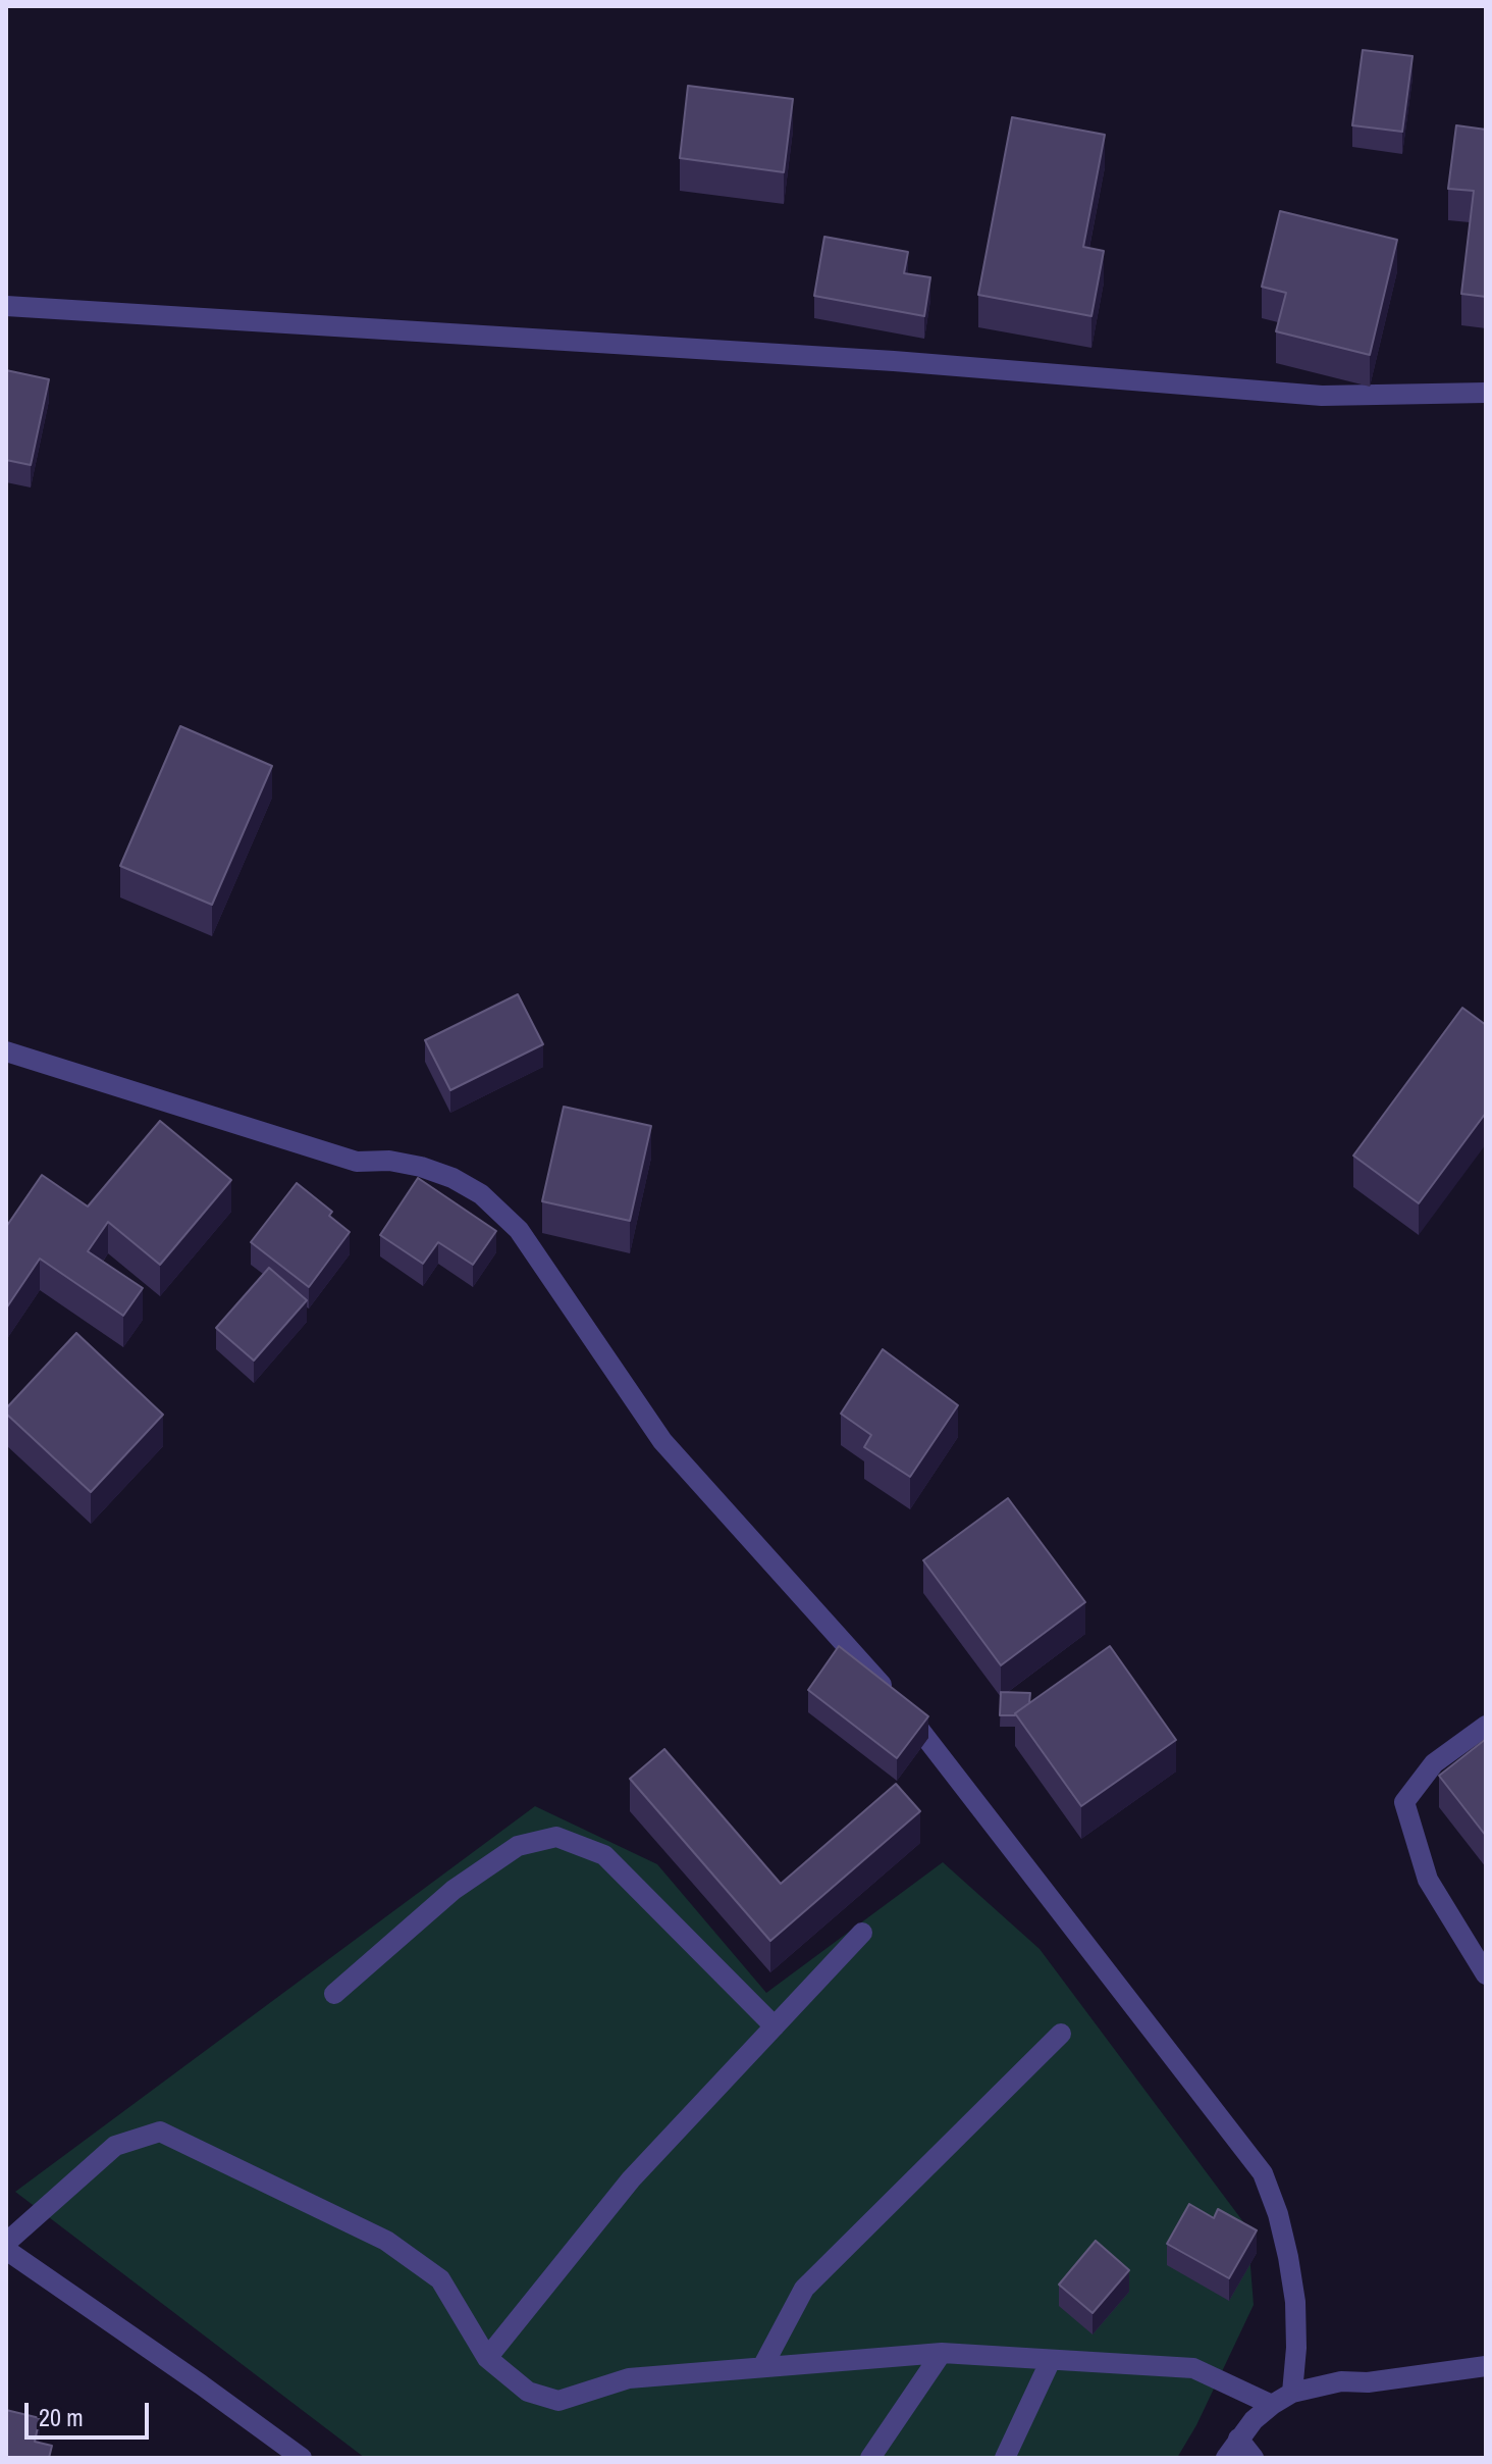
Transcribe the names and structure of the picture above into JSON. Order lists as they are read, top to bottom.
{
  "scale_bar": "20 m"
}
